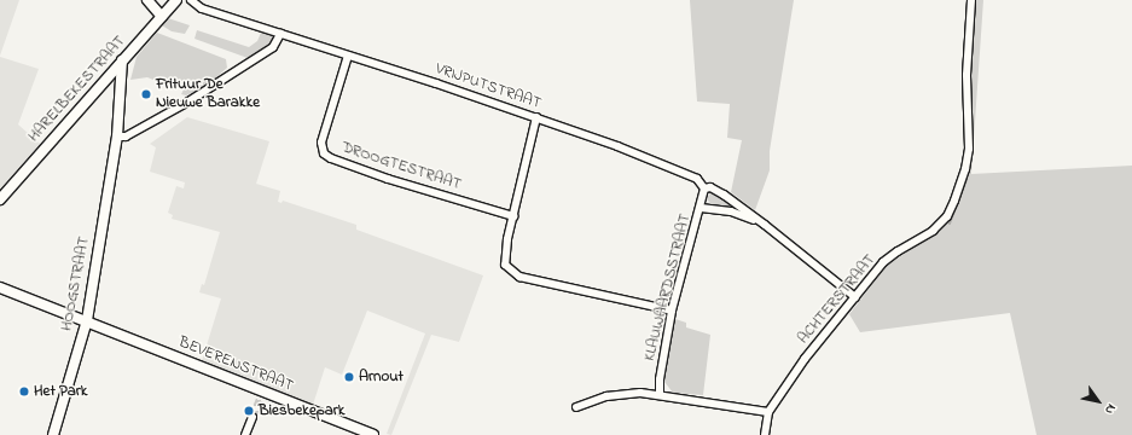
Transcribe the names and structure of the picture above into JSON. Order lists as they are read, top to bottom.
{
  "streets": {
    "street": [
      "VRIJPUTSTRAAT",
      "HARELBEKESTRAAT",
      "DROOGTESTRAAT",
      "HOOGSTRAAT",
      "KLAUWAARDSSTRAAT",
      "ACHTERSTRAAT",
      "BEVERENSTRAAT"
    ]
  },
  "crossings": [
    ["VRIJPUTSTRAAT", "DROOGTESTRAAT"],
    ["VRIJPUTSTRAAT", "KLAUWAARDSSTRAAT"],
    ["VRIJPUTSTRAAT", "ACHTERSTRAAT"],
    ["HARELBEKESTRAAT", "HOOGSTRAAT"],
    ["HOOGSTRAAT", "BEVERENSTRAAT"]
  ],
  "places": [
    "Frituur De Nieuwe Barakke",
    "Arnout",
    "Het Park",
    "Biesbekepark"
  ],
  "north": "bottom right"
}
